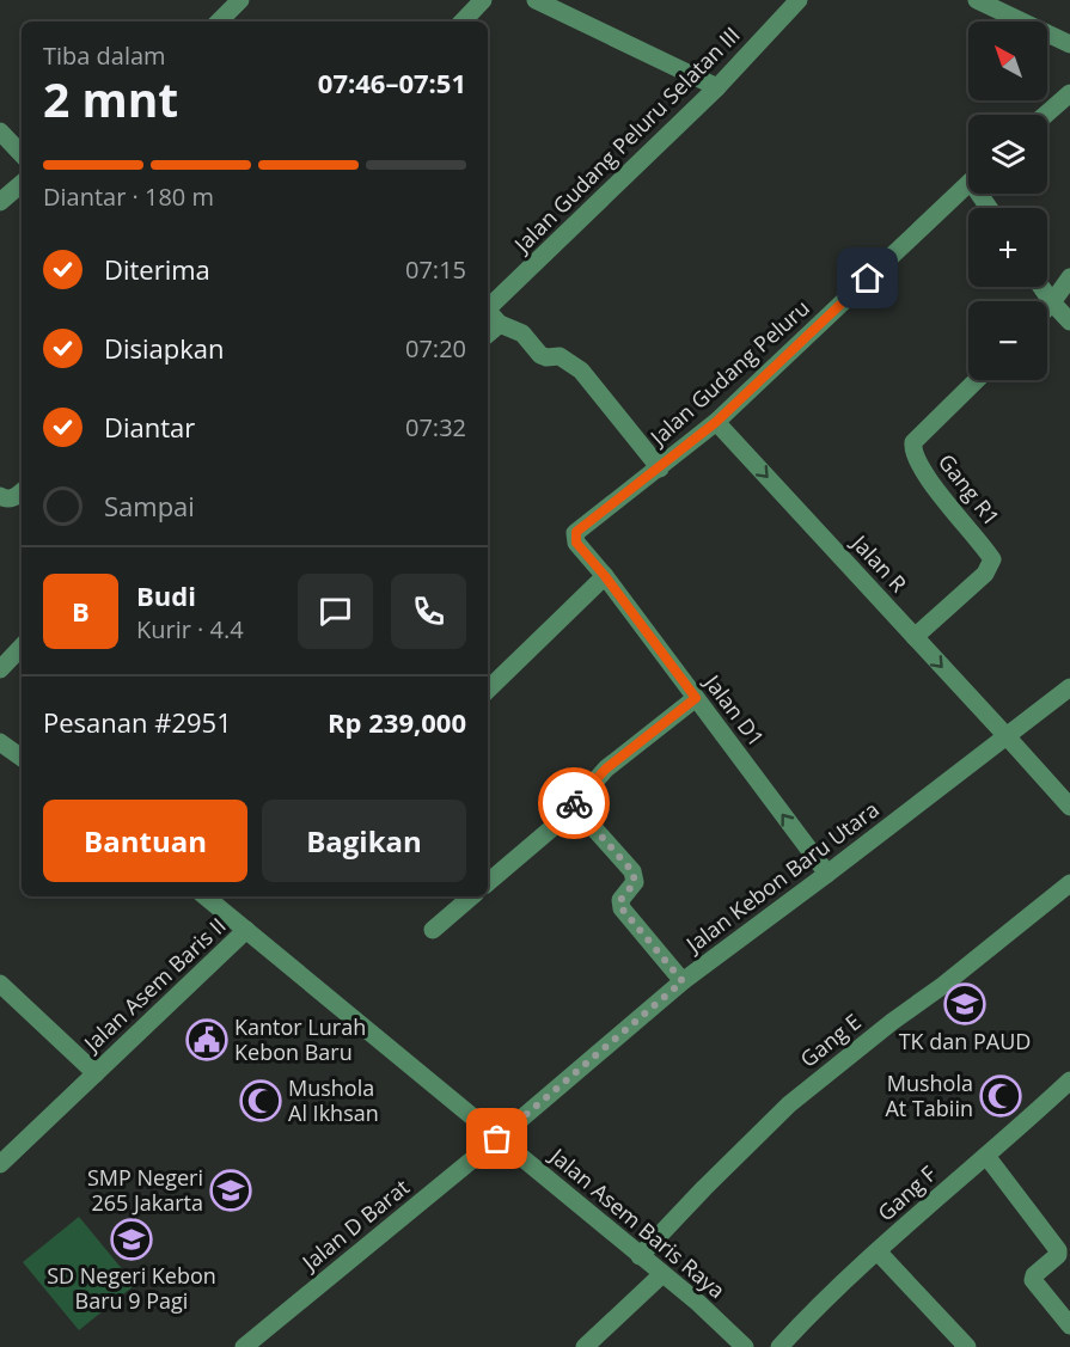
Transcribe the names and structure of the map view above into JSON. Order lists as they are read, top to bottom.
{
  "streets": {
    "street": [
      "Jalan Gudang Peluru Selatan III",
      "Jalan Gudang Peluru",
      "Gang R1",
      "Jalan R",
      "Jalan D1",
      "Jalan Kebon Baru Utara",
      "Jalan Asem Baris II",
      "Gang E",
      "Gang F",
      "Jalan Asem Baris Raya",
      "Jalan D Barat"
    ]
  },
  "crossings": [
    ["Jalan Gudang Peluru", "Jalan R"],
    ["Jalan Gudang Peluru", "Jalan D1"],
    ["Gang R1", "Jalan R"],
    ["Jalan R", "Jalan Kebon Baru Utara"],
    ["Jalan D1", "Jalan Kebon Baru Utara"],
    ["Jalan Kebon Baru Utara", "Jalan Asem Baris Raya"],
    ["Jalan Kebon Baru Utara", "Jalan D Barat"],
    ["Jalan Asem Baris II", "Jalan Asem Baris Raya"],
    ["Gang E", "Jalan Asem Baris Raya"],
    ["Jalan Asem Baris Raya", "Jalan D Barat"]
  ],
  "one_way": ["Jalan R"],
  "places": {
    "school or university": ["TK dan PAUD", "SMP Negeri 265 Jakarta", "SD Negeri Kebon Baru 9 Pagi"],
    "public building": ["Kantor Lurah Kebon Baru"],
    "mosque": ["Mushola At Tabiin", "Mushola Al Ikhsan"]
  },
  "north": "top left",
  "page": {
    "map_buttons": ["+", "−"],
    "heading": ["2 mnt", "Tiba dalam", "07:46–07:51"],
    "panel": [
      "Budi",
      "Kurir · 4.4",
      "Pesanan #2951",
      "Rp 239,000"
    ],
    "bar": "Diantar · 180 m",
    "list": [
      ["Diterima", "07:15"],
      ["Disiapkan", "07:20"],
      ["Diantar", "07:32"],
      "Sampai"
    ],
    "round": "B",
    "buttons": ["Bantuan", "Bagikan"]
  }
}
